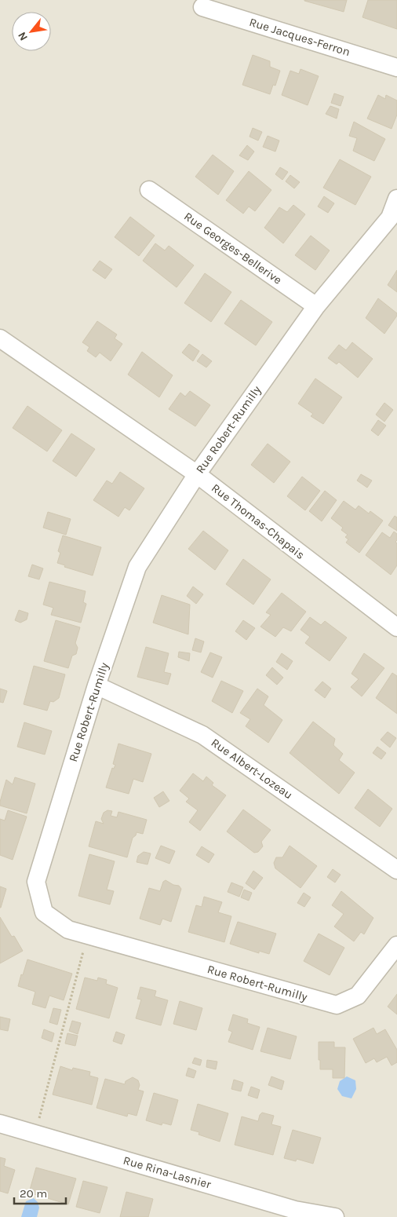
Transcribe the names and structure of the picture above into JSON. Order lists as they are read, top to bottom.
{
  "streets": {
    "street": [
      "Rue Jacques-Ferron",
      "Rue Georges-Bellerive",
      "Rue Robert-Rumilly",
      "Rue Thomas-Chapais",
      "Rue Albert-Lozeau",
      "Rue Rina-Lasnier"
    ]
  },
  "crossings": [
    ["Rue Georges-Bellerive", "Rue Robert-Rumilly"],
    ["Rue Robert-Rumilly", "Rue Thomas-Chapais"],
    ["Rue Robert-Rumilly", "Rue Albert-Lozeau"]
  ],
  "scale_bar": "20 m",
  "north": "bottom left"
}
